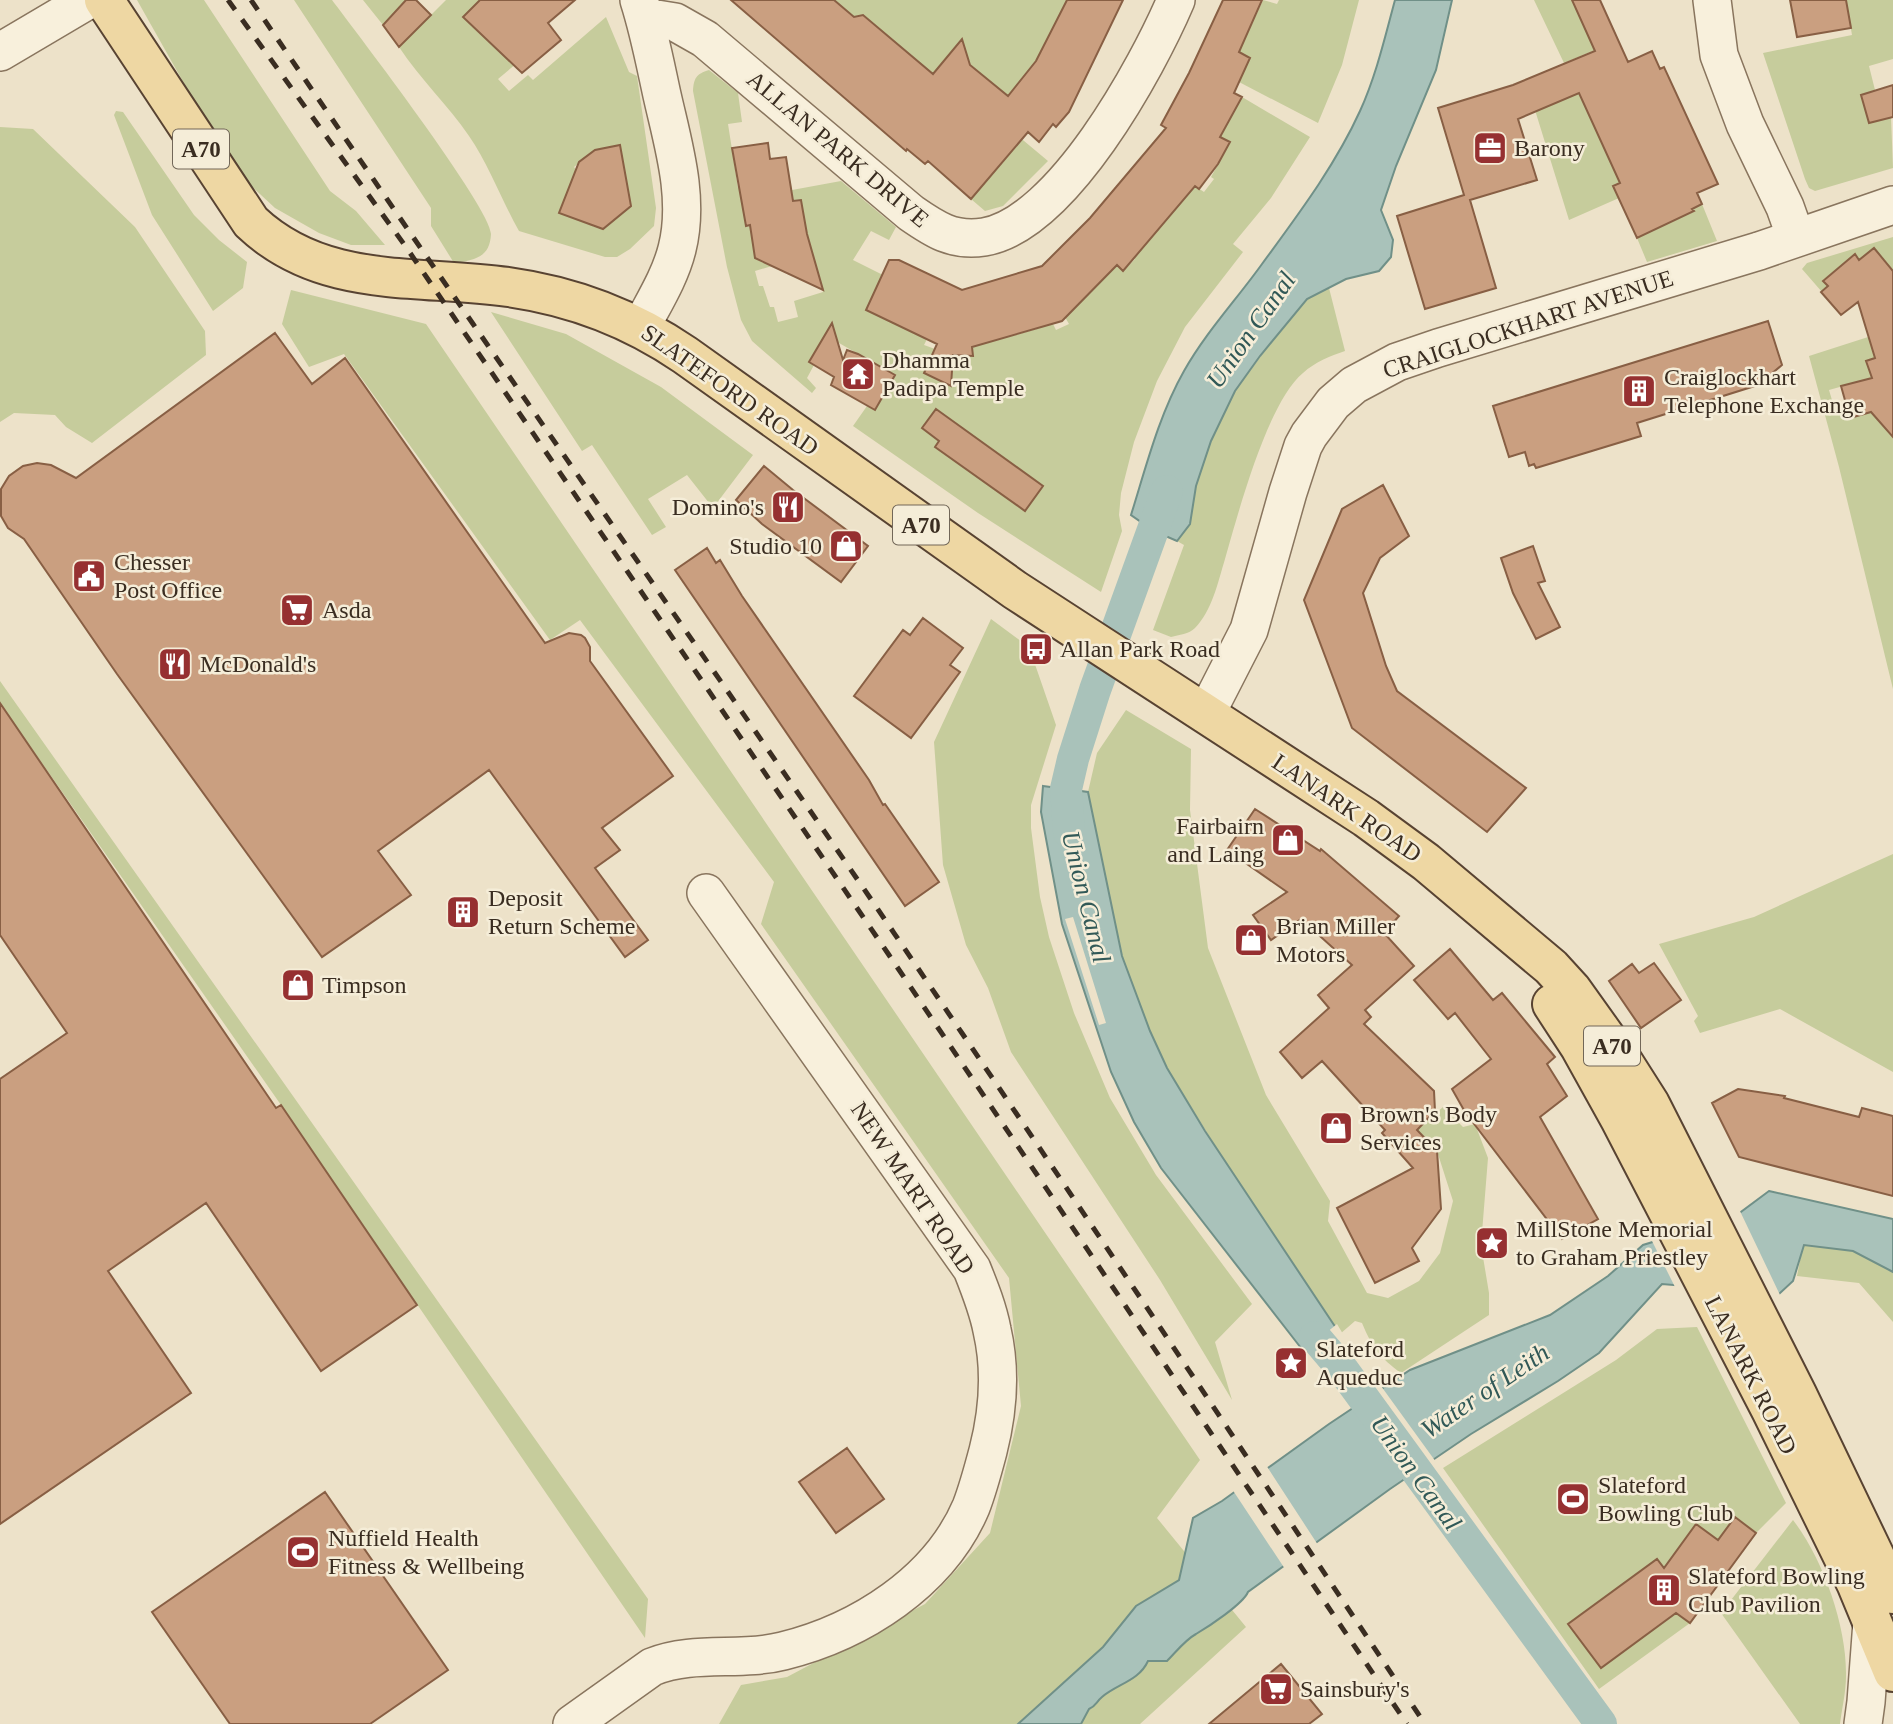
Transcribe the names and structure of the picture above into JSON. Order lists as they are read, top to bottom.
{
  "streets": {
    "main road": ["A70", "SLATEFORD ROAD", "LANARK ROAD"],
    "street": ["ALLAN PARK DRIVE", "CRAIGLOCKHART AVENUE", "NEW MART ROAD"]
  },
  "crossings": [
    ["CRAIGLOCKHART AVENUE", "SLATEFORD ROAD"],
    ["CRAIGLOCKHART AVENUE", "LANARK ROAD"],
    ["SLATEFORD ROAD", "LANARK ROAD"]
  ],
  "water": ["Union Canal", "Water of Leith"],
  "places": {
    "office": ["Barony"],
    "temple": ["Dhamma Padipa Temple"],
    "building": ["Craiglockhart Telephone Exchange", "Deposit Return Scheme", "Slateford Bowling Club Pavilion"],
    "restaurant": ["Domino's", "McDonald's"],
    "shop": [
      "Studio 10",
      "Fairbairn and Laing",
      "Brian Miller Motors",
      "Timpson",
      "Brown's Body Services"
    ],
    "public building": ["Chesser Post Office"],
    "supermarket": ["Asda", "Sainsbury's"],
    "bus stop": ["Allan Park Road"],
    "place": ["MillStone Memorial to Graham Priestley", "Slateford Aqueduc"],
    "sports": ["Slateford Bowling Club", "Nuffield Health Fitness & Wellbeing"]
  }
}
